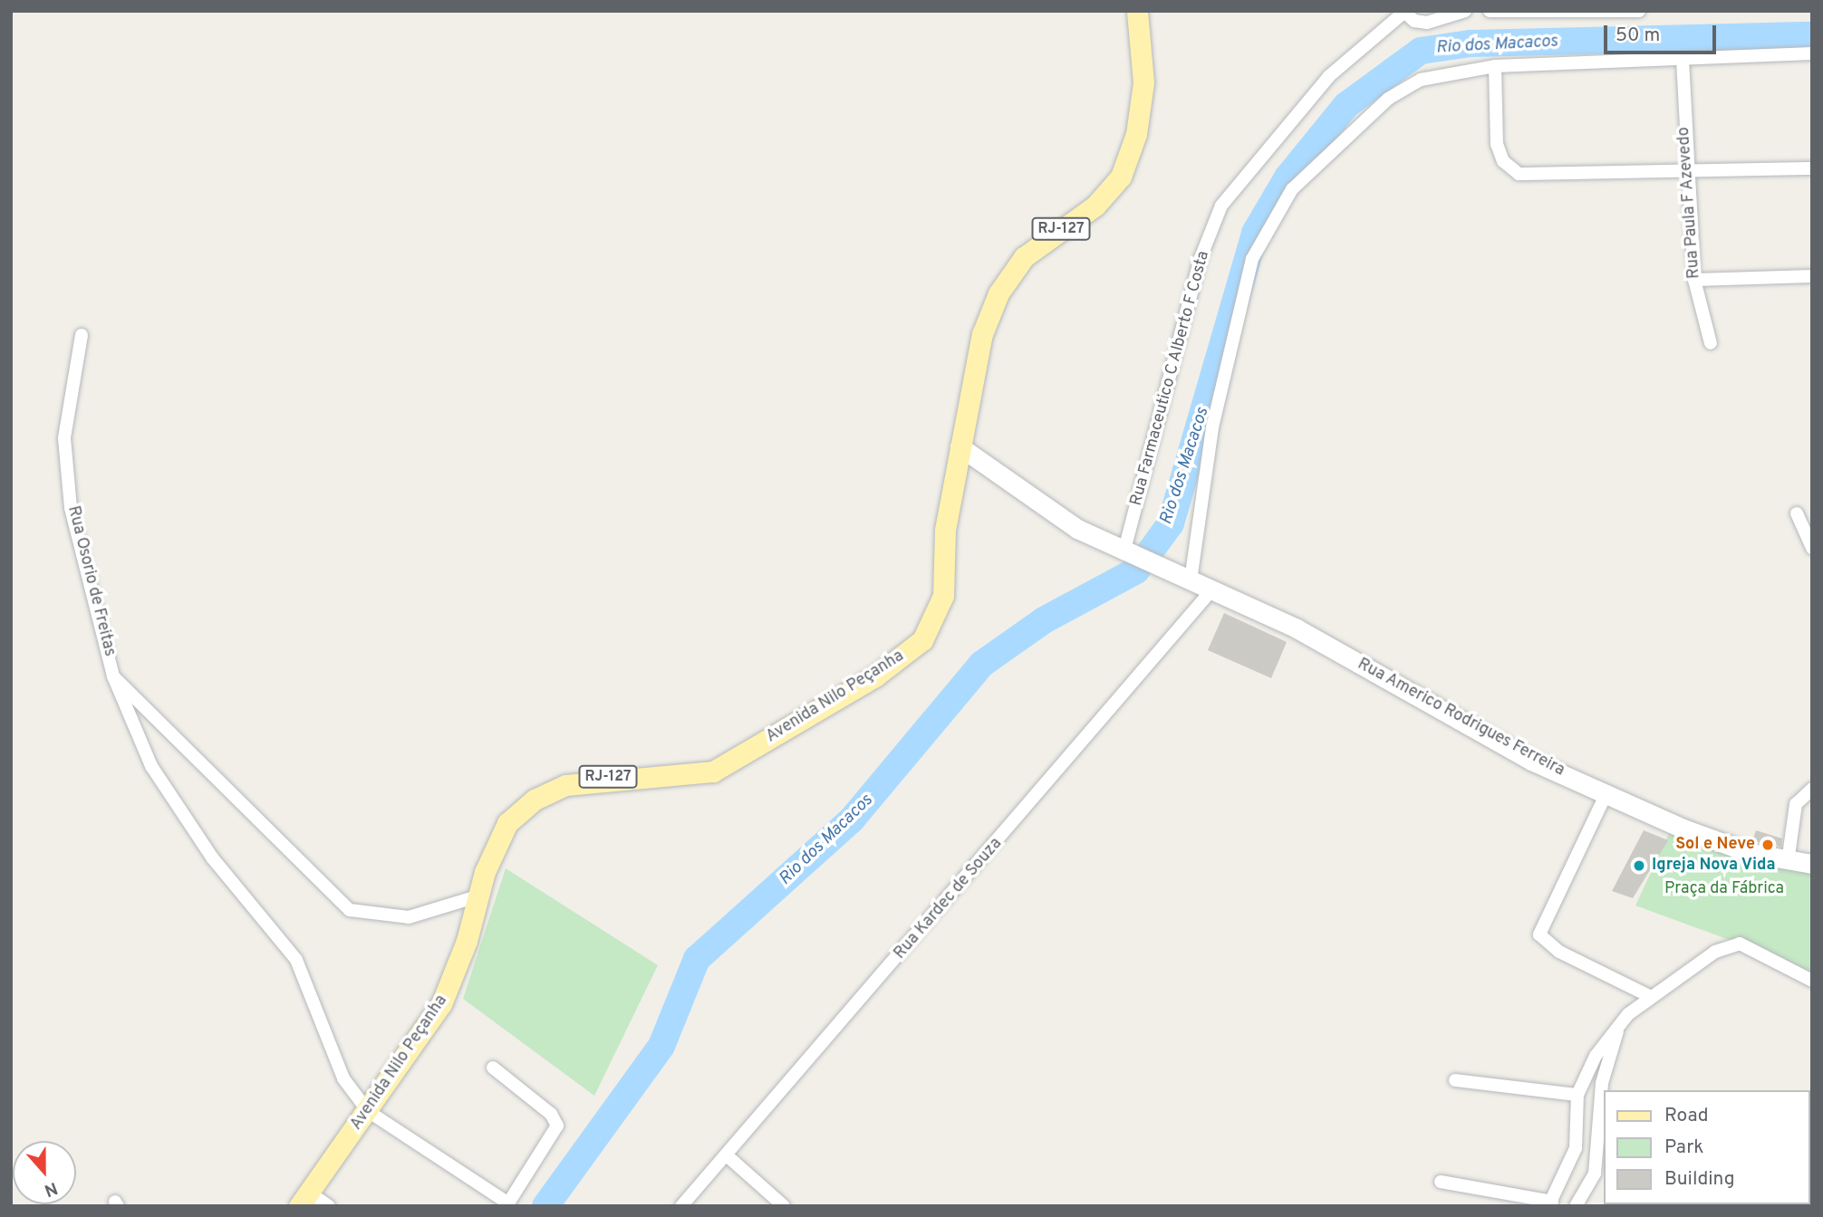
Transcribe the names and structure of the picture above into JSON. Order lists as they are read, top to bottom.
{
  "streets": {
    "main road": ["RJ-127", "Avenida Nilo Peçanha"],
    "street": [
      "Rua Paula F Azevedo",
      "Rua Farmaceutico C Alberto F Costa",
      "Rua Osorio de Freitas",
      "Rua Americo Rodrigues Ferreira",
      "Rua Kardec de Souza"
    ]
  },
  "crossings": [
    ["Rua Farmaceutico C Alberto F Costa", "Rua Americo Rodrigues Ferreira"],
    ["Rua Osorio de Freitas", "Avenida Nilo Peçanha"],
    ["Avenida Nilo Peçanha", "Rua Americo Rodrigues Ferreira"],
    ["Rua Americo Rodrigues Ferreira", "Rua Kardec de Souza"]
  ],
  "water": ["Rio dos Macacos"],
  "parks": ["Praça da Fábrica"],
  "places": ["Sol e Neve", "Igreja Nova Vida"],
  "legend": ["Road", "Park", "Building"],
  "scale_bar": "50 m",
  "north": "bottom"
}
